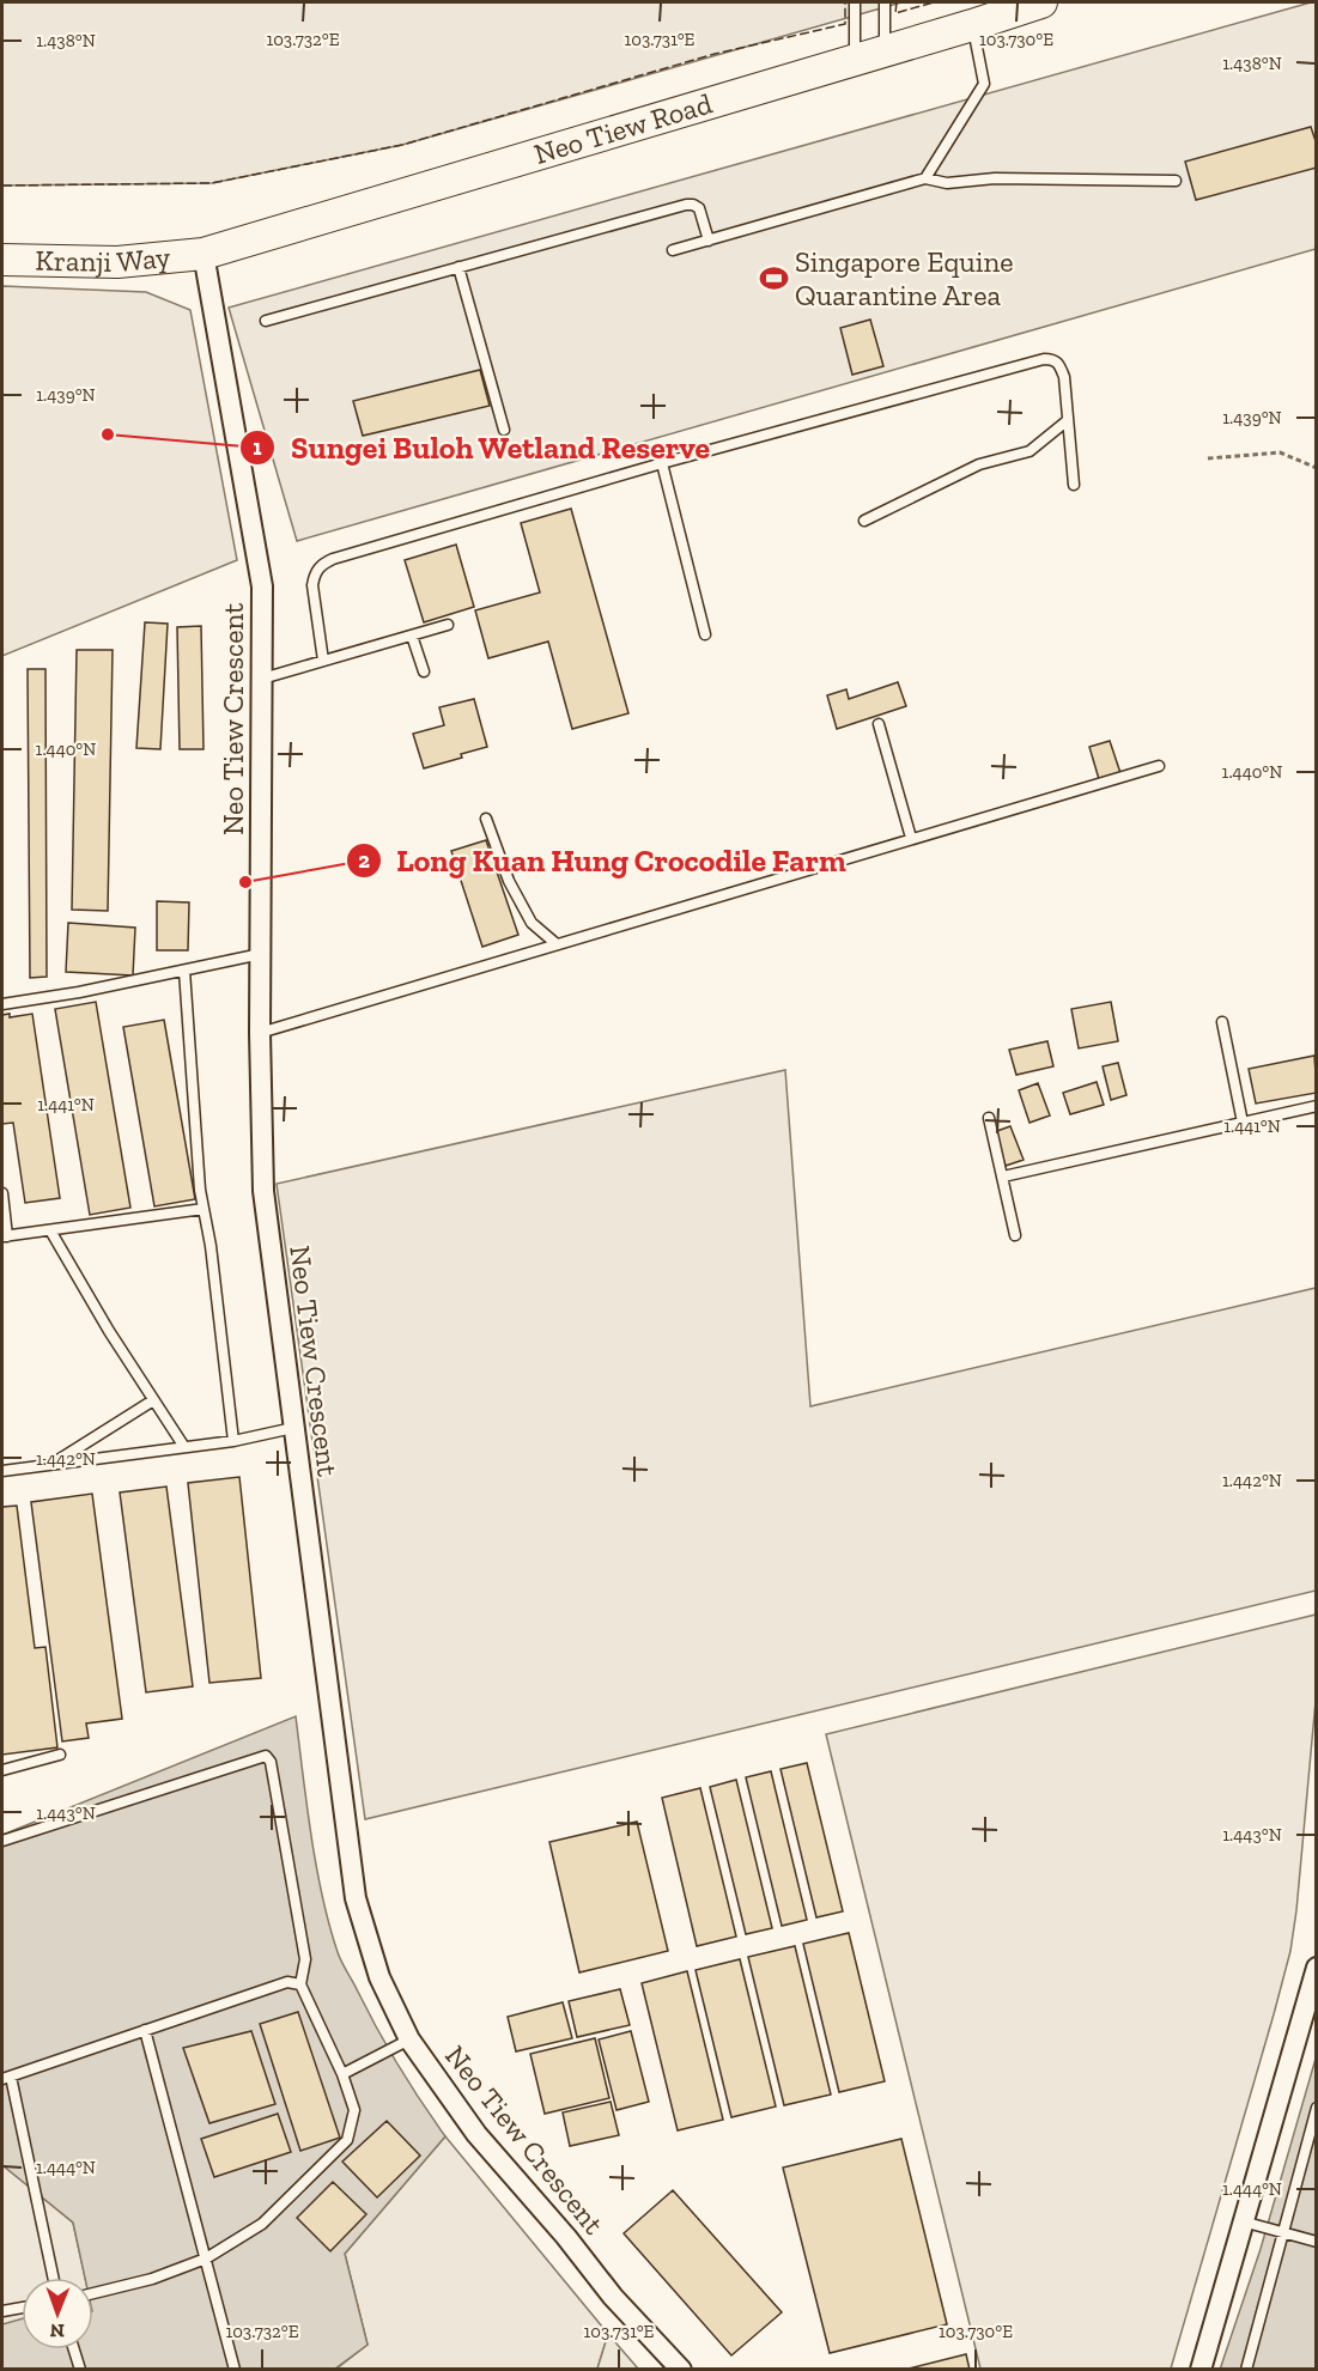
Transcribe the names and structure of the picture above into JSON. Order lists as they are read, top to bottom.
{
  "streets": {
    "main road": ["Neo Tiew Road", "Kranji Way"],
    "street": ["Neo Tiew Crescent"]
  },
  "crossings": [
    ["Neo Tiew Road", "Kranji Way"],
    ["Neo Tiew Road", "Neo Tiew Crescent"],
    ["Kranji Way", "Neo Tiew Crescent"]
  ],
  "places": {
    "sports": ["Singapore Equine Quarantine Area"],
    "other": ["Sungei Buloh Wetland Reserve", "Long Kuan Hung Crocodile Farm"]
  },
  "north": "bottom",
  "coordinates": [
    "103.732°E",
    "103.731°E",
    "103.730°E",
    "1.438°N",
    "1.439°N",
    "1.440°N",
    "1.441°N",
    "1.442°N",
    "1.443°N",
    "1.444°N"
  ]
}
